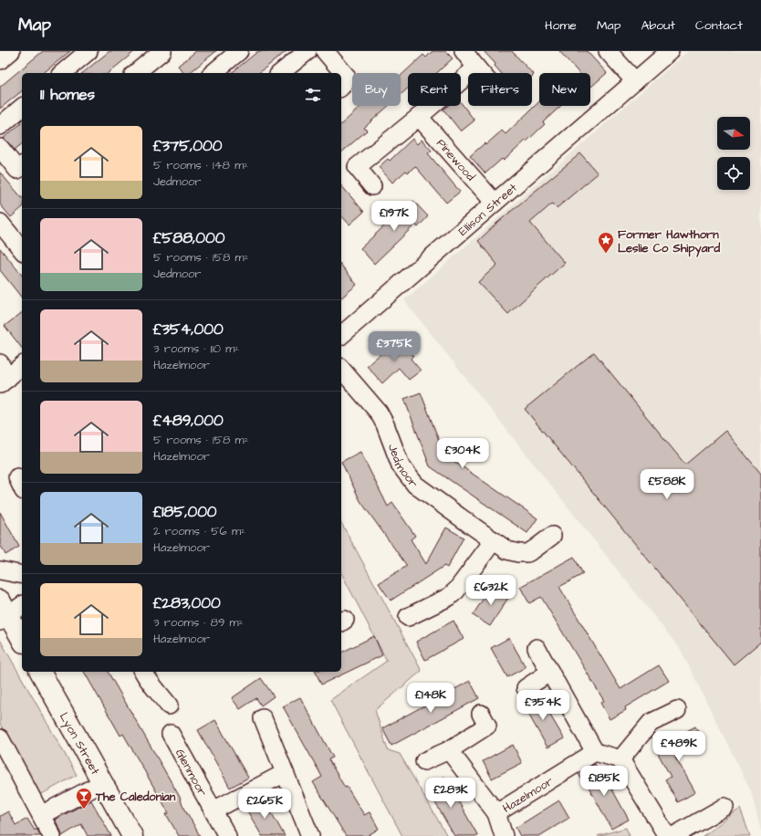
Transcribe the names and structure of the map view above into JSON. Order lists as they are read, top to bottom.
{
  "streets": {
    "main road": ["Lyon Street"],
    "street": [
      "Pinewood",
      "Ellison Street",
      "Jedmoor",
      "Glenmoor",
      "Hazelmoor"
    ]
  },
  "crossings": [
    ["Pinewood", "Ellison Street"]
  ],
  "places": {
    "place": ["Former Hawthorn Leslie Co Shipyard"],
    "bar": ["The Caledonian"]
  },
  "north": "right",
  "page": {
    "header": "Map",
    "nav": [
      "Home",
      "Map",
      "About",
      "Contact"
    ],
    "chip": [
      "Buy",
      "Rent",
      "Filters",
      "New"
    ],
    "heading": "11 homes",
    "list": [
      {
        "name": "£375,000",
        "note": "5 rooms · 148 m² · Jedmoor"
      },
      {
        "name": "£588,000",
        "note": "5 rooms · 158 m² · Jedmoor"
      },
      {
        "name": "£354,000",
        "note": "3 rooms · 110 m² · Hazelmoor"
      },
      {
        "name": "£489,000",
        "note": "5 rooms · 158 m² · Hazelmoor"
      },
      {
        "name": "£185,000",
        "note": "2 rooms · 56 m² · Hazelmoor"
      },
      {
        "name": "£283,000",
        "note": "3 rooms · 89 m² · Hazelmoor"
      }
    ],
    "price": [
      "£197K",
      "£375K",
      "£304K",
      "£588K",
      "£632K",
      "£148K",
      "£354K",
      "£489K",
      "£185K",
      "£283K",
      "£265K"
    ]
  }
}
